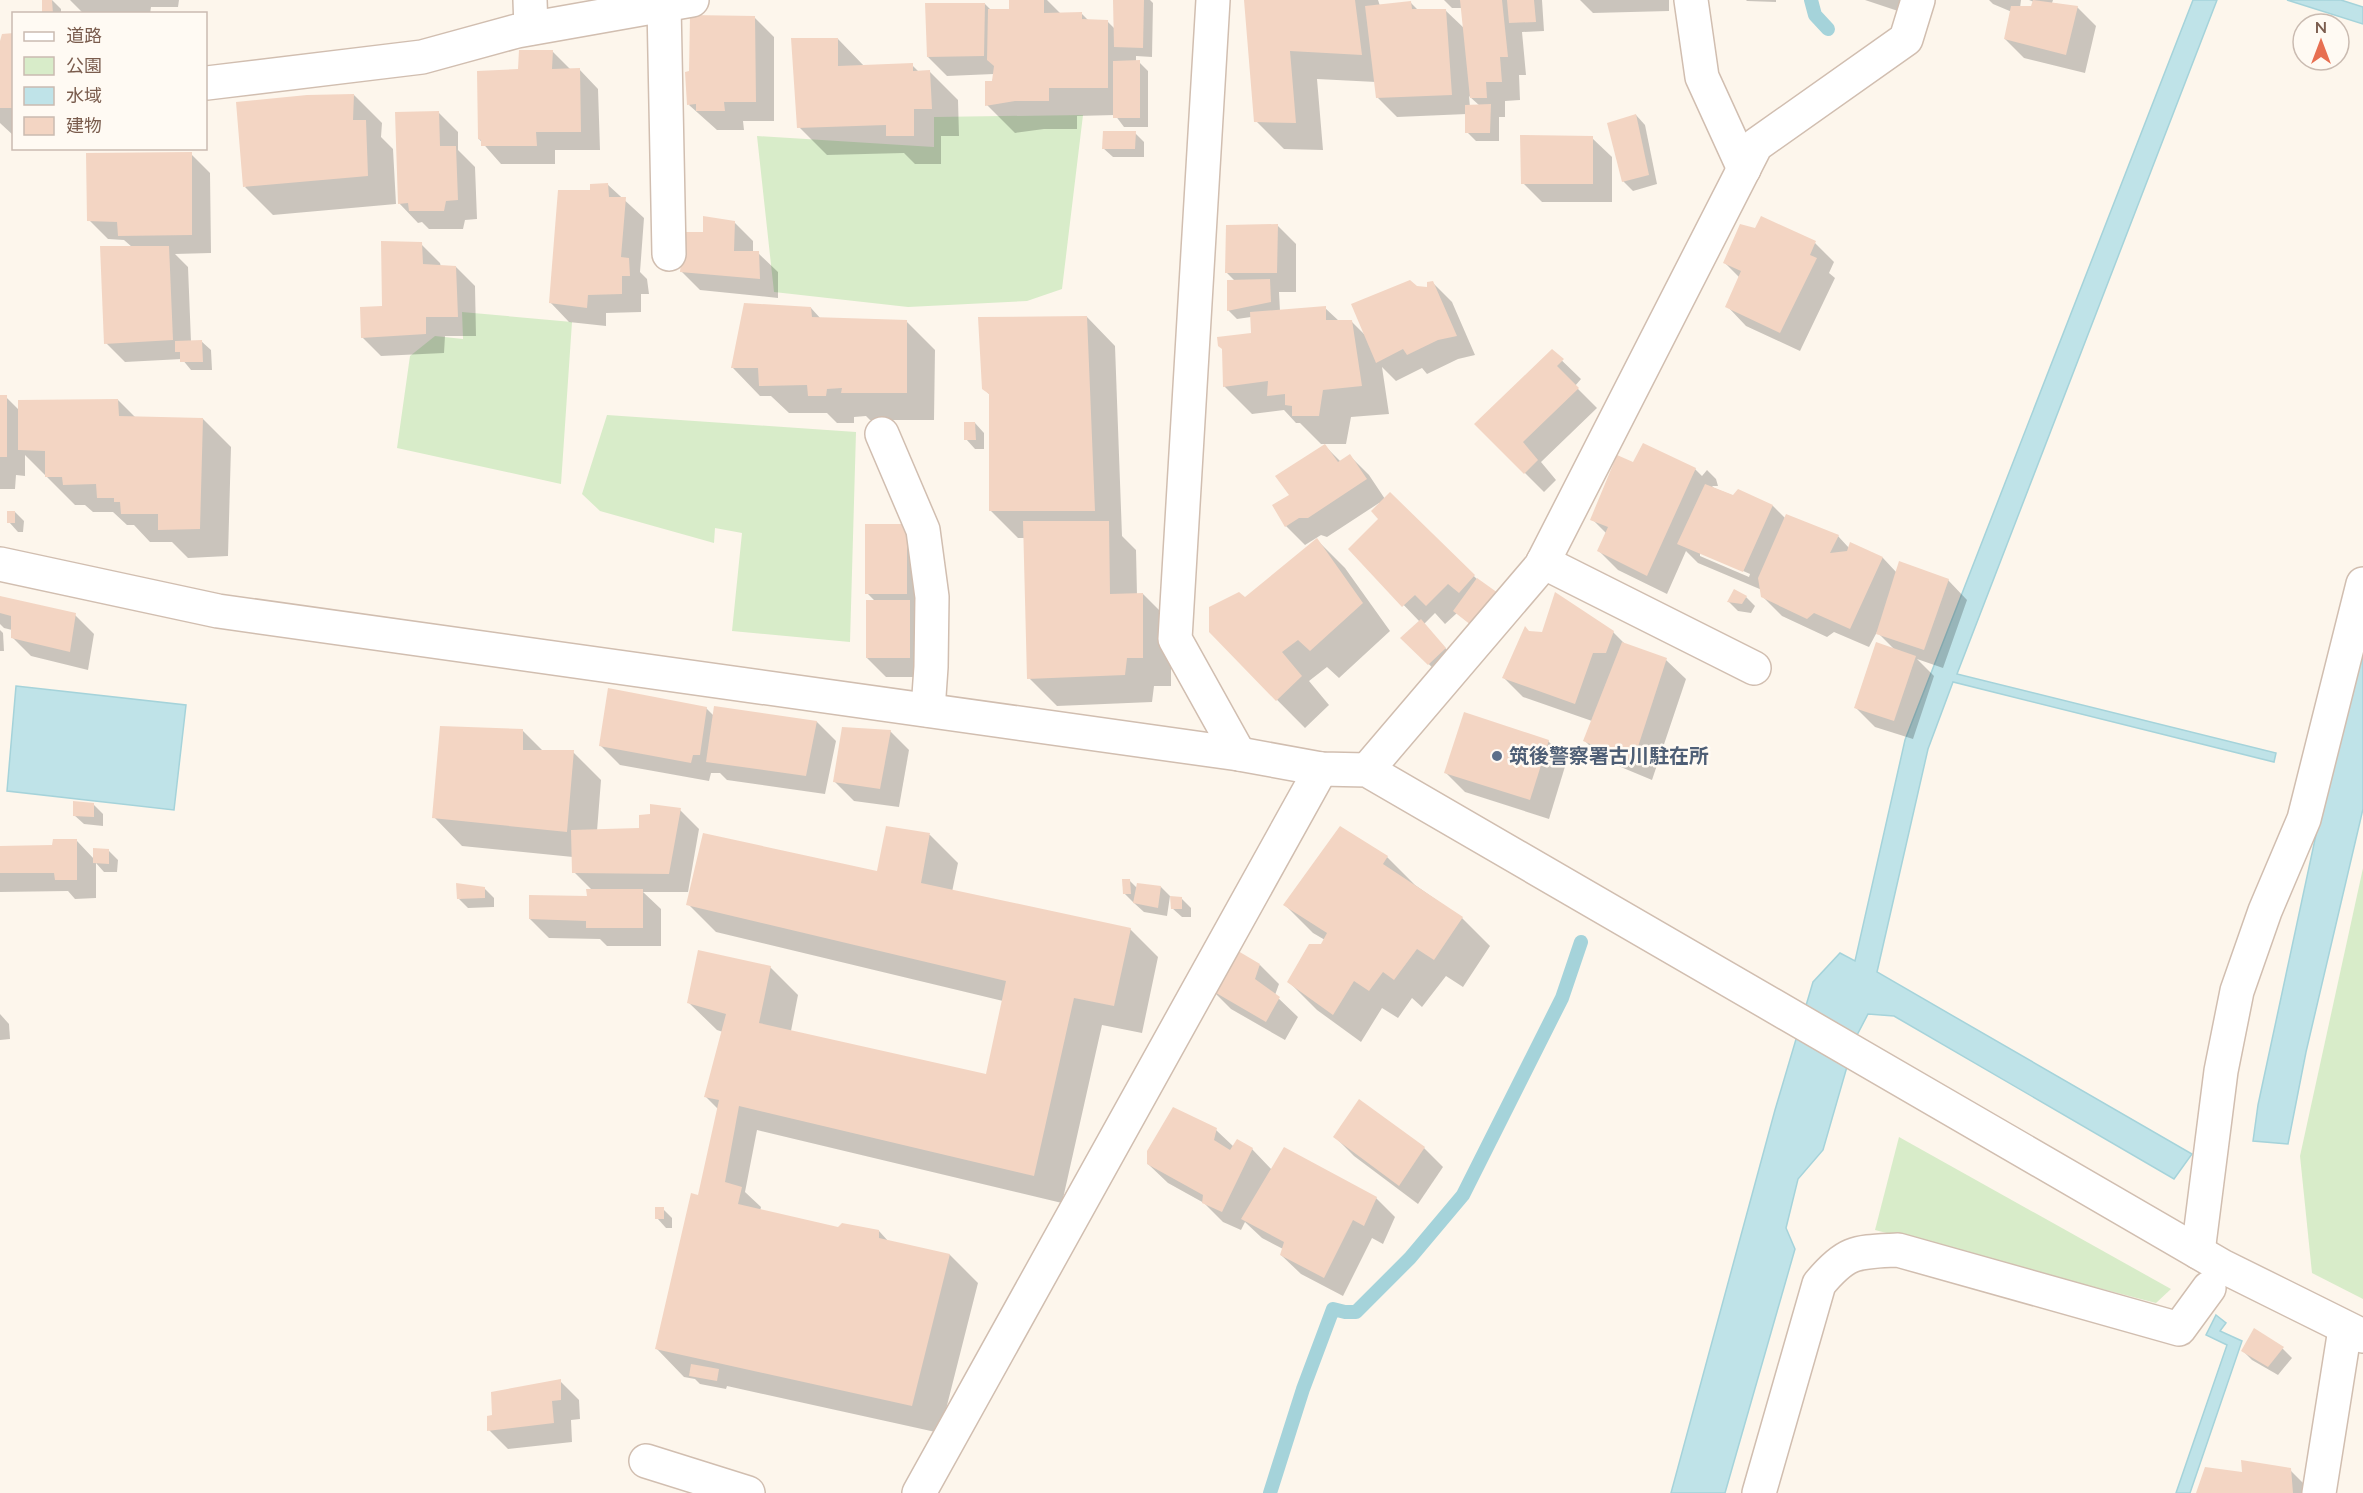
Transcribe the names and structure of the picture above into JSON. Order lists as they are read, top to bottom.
{
  "places": ["筑後警察署古川駐在所"],
  "legend": [
    "道路",
    "公園",
    "水域",
    "建物"
  ],
  "north": "top"
}
